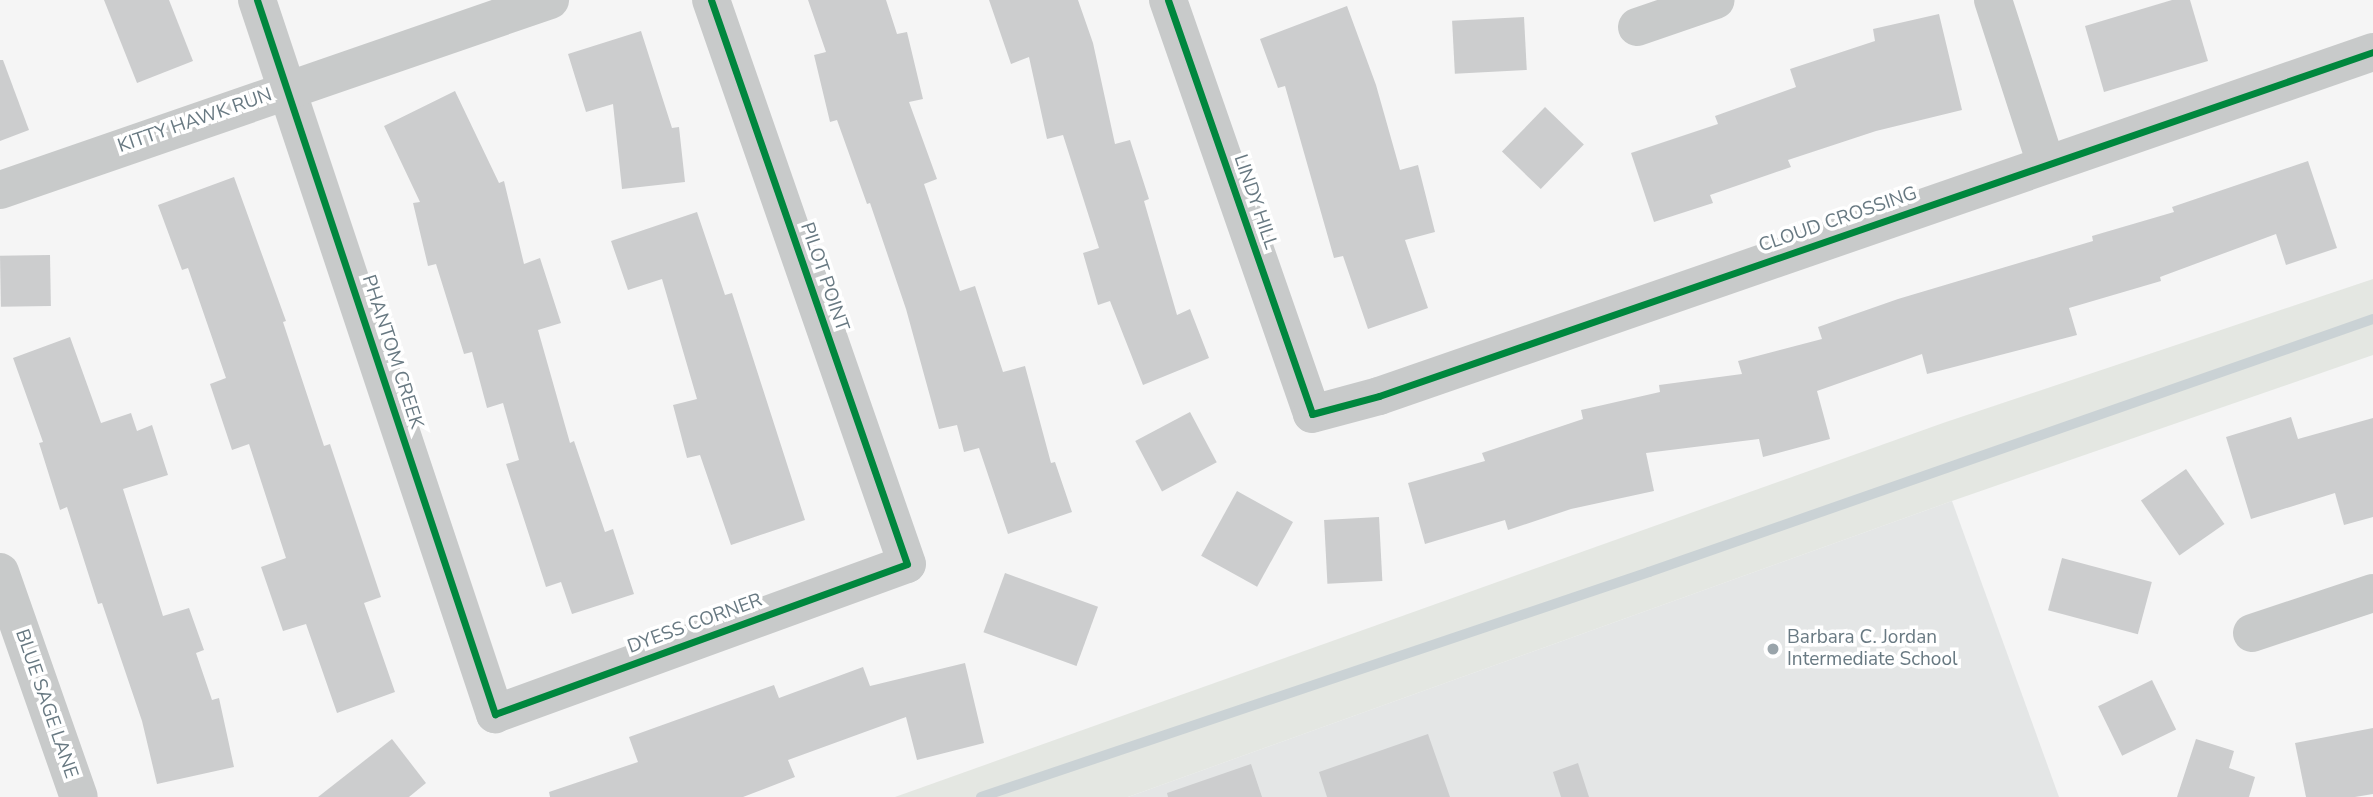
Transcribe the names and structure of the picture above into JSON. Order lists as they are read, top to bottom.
{
  "streets": {
    "street": [
      "KITTY HAWK RUN",
      "LINDY HILL",
      "CLOUD CROSSING",
      "PILOT POINT",
      "PHANTOM CREEK",
      "DYESS CORNER",
      "BLUE SAGE LANE"
    ]
  },
  "crossings": [
    ["KITTY HAWK RUN", "PHANTOM CREEK"],
    ["LINDY HILL", "CLOUD CROSSING"],
    ["PILOT POINT", "DYESS CORNER"],
    ["PHANTOM CREEK", "DYESS CORNER"]
  ],
  "places": ["Barbara C. Jordan Intermediate School"]
}
